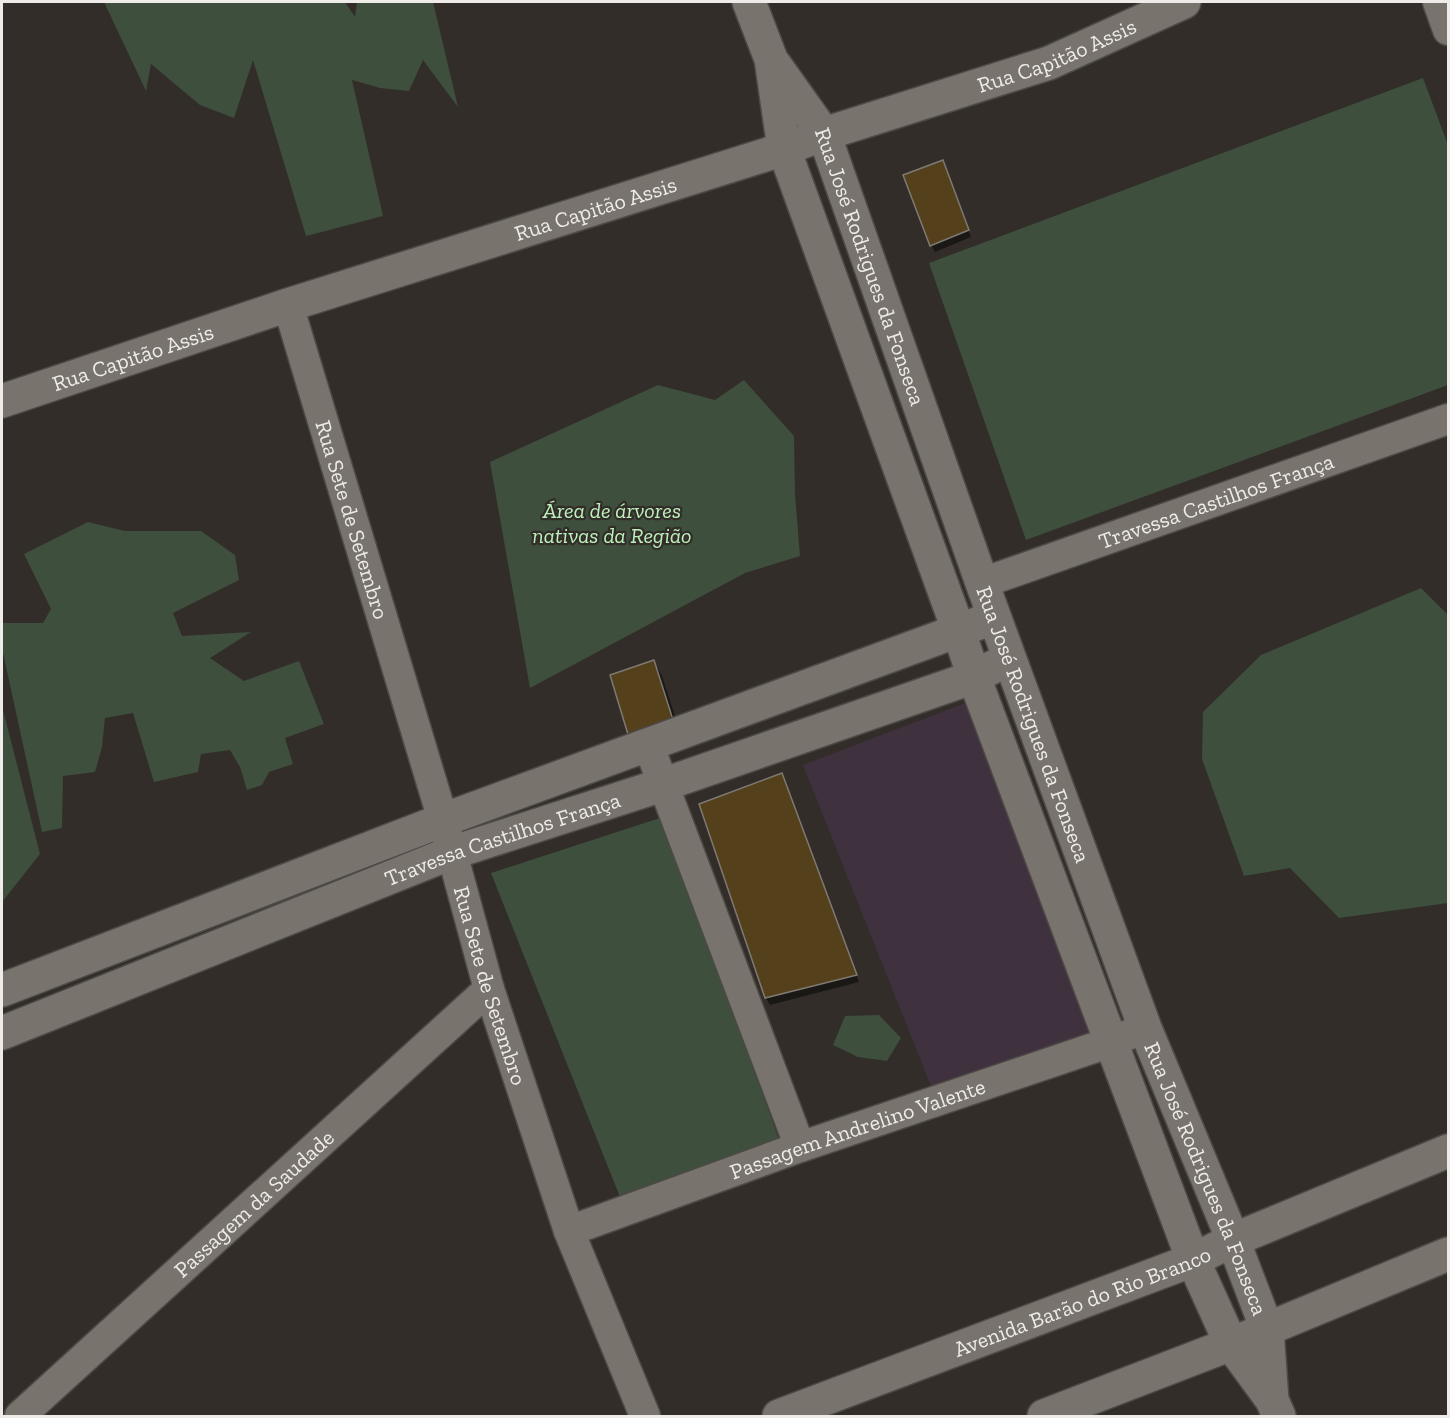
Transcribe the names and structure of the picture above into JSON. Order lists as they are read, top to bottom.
{
  "streets": {
    "street": [
      "Rua Capitão Assis",
      "Rua José Rodrigues da Fonseca",
      "Travessa Castilhos França",
      "Rua Sete de Setembro",
      "Passagem Andrelino Valente",
      "Passagem da Saudade",
      "Avenida Barão do Rio Branco"
    ]
  },
  "crossings": [
    ["Rua Capitão Assis", "Rua José Rodrigues da Fonseca"],
    ["Rua Capitão Assis", "Rua Sete de Setembro"],
    ["Rua José Rodrigues da Fonseca", "Travessa Castilhos França"],
    ["Rua José Rodrigues da Fonseca", "Passagem Andrelino Valente"],
    ["Rua José Rodrigues da Fonseca", "Avenida Barão do Rio Branco"],
    ["Travessa Castilhos França", "Rua Sete de Setembro"],
    ["Rua Sete de Setembro", "Passagem Andrelino Valente"],
    ["Rua Sete de Setembro", "Passagem da Saudade"]
  ],
  "parks": ["Área de árvores nativas da Região"]
}
